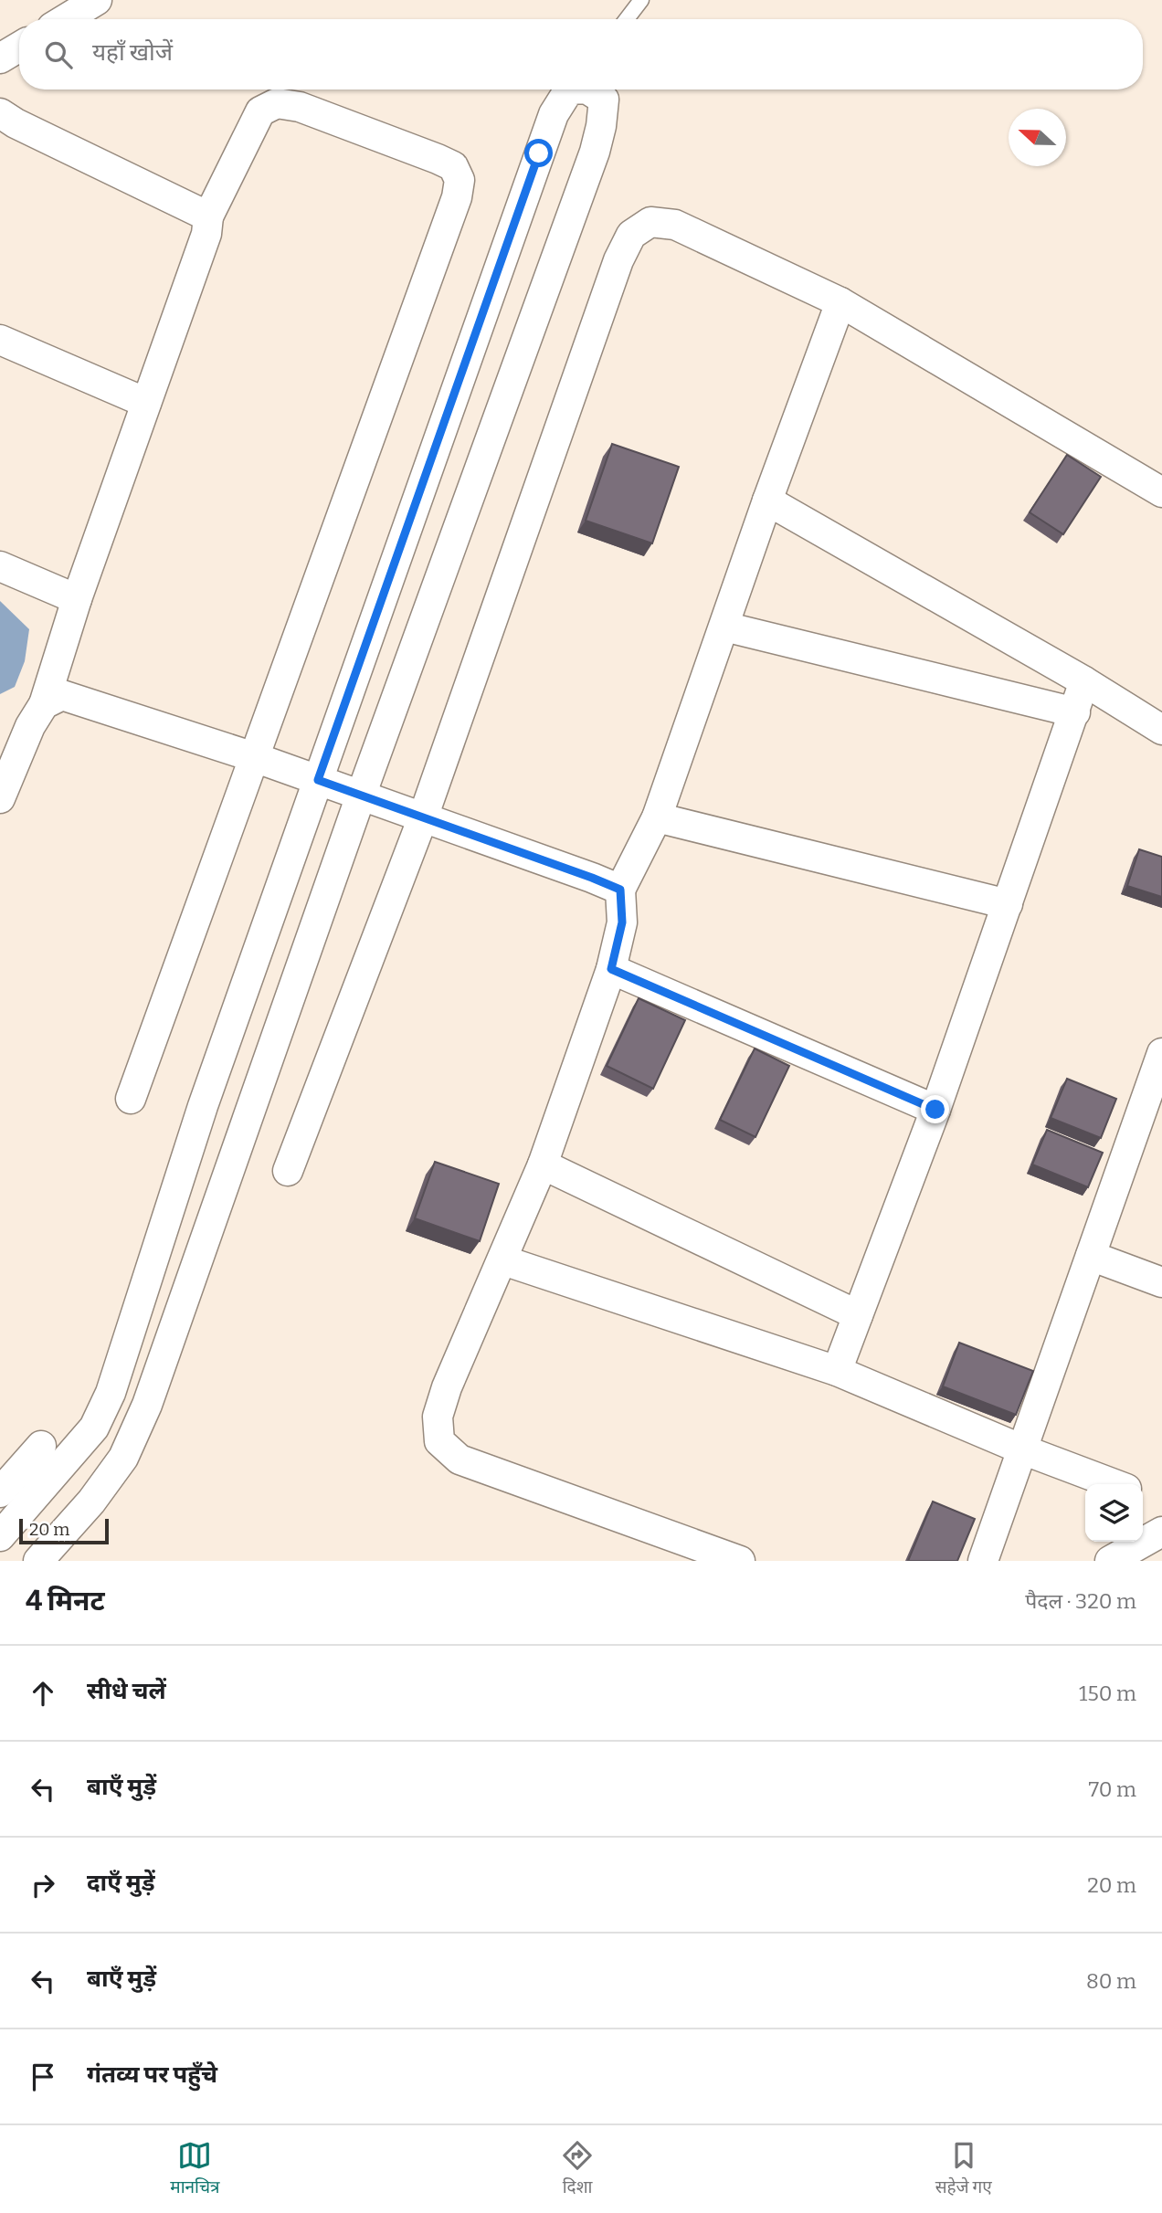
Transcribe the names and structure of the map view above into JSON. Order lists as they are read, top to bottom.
{
  "scale_bar": "20 m",
  "north": "left",
  "page": {
    "search": "यहाँ खोजें",
    "scale": "20 m",
    "heading": ["4 मिनट", "पैदल · 320 m"],
    "list": [
      ["सीधे चलें", "150 m"],
      ["बाएँ मुड़ें", "70 m"],
      ["दाएँ मुड़ें", "20 m"],
      ["बाएँ मुड़ें", "80 m"],
      "गंतव्य पर पहुँचे"
    ],
    "nav": ["मानचित्र", "दिशा", "सहेजे गए"]
  }
}
